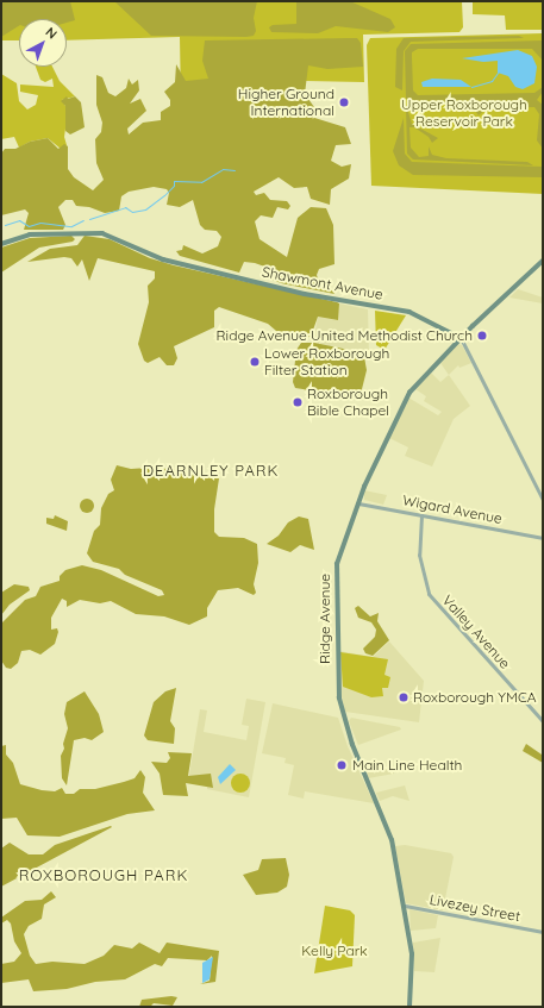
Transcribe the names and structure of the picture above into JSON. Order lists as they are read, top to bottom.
{
  "streets": {
    "main road": ["Shawmont Avenue", "Ridge Avenue"],
    "street": ["Wigard Avenue", "Valley Avenue", "Livezey Street"]
  },
  "crossings": [
    ["Shawmont Avenue", "Ridge Avenue"],
    ["Wigard Avenue", "Ridge Avenue"],
    ["Wigard Avenue", "Valley Avenue"],
    ["Ridge Avenue", "Livezey Street"]
  ],
  "districts": ["DEARNLEY PARK", "ROXBOROUGH PARK"],
  "parks": ["Upper Roxborough Reservoir Park", "Kelly Park"],
  "places": [
    "Higher Ground International",
    "Ridge Avenue United Methodist Church",
    "Lower Roxborough Filter Station",
    "Roxborough Bible Chapel",
    "Roxborough YMCA",
    "Main Line Health"
  ],
  "north": "top right"
}
